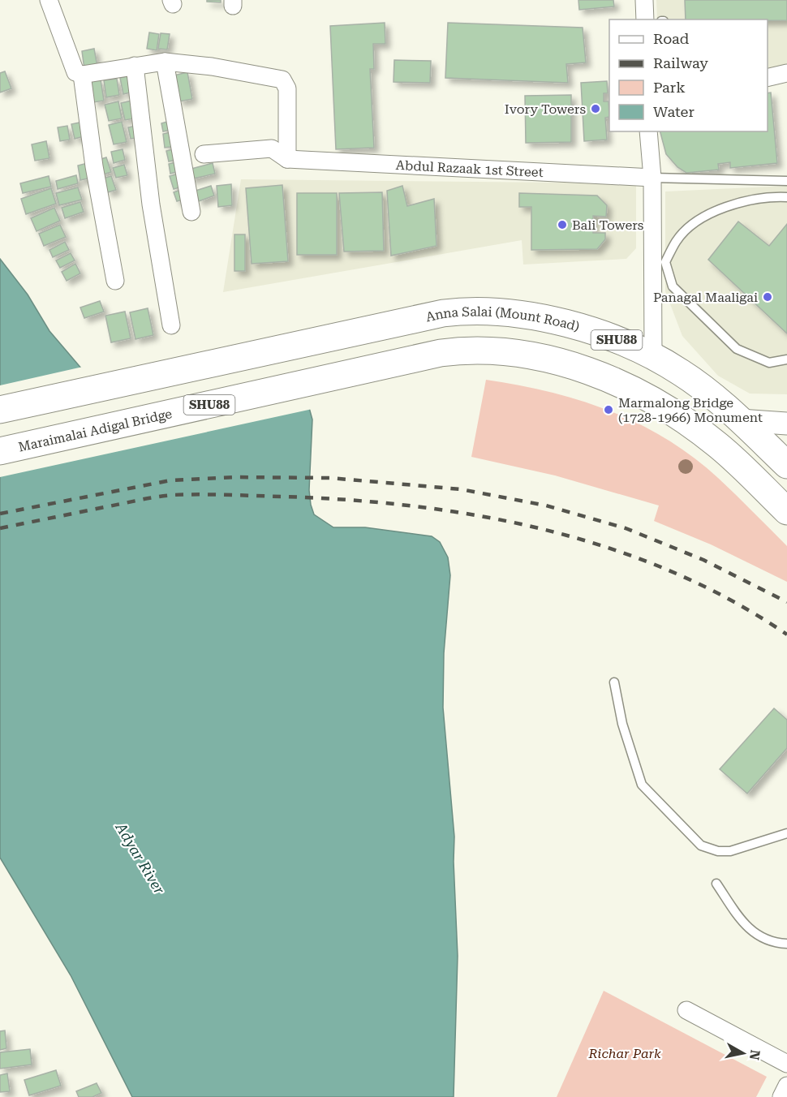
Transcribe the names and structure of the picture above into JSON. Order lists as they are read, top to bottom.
{
  "streets": {
    "main road": ["Anna Salai (Mount Road)", "SHU88", "Maraimalai Adigal Bridge"],
    "street": ["Abdul Razaak 1st Street"]
  },
  "crossings": [
    ["Anna Salai (Mount Road)", "Maraimalai Adigal Bridge"]
  ],
  "water": ["Adyar River"],
  "parks": ["Richar Park"],
  "places": [
    "Ivory Towers",
    "Bali Towers",
    "Panagal Maaligai",
    "Marmalong Bridge (1728-1966) Monument"
  ],
  "legend": [
    "Road",
    "Railway",
    "Park",
    "Water"
  ],
  "north": "right"
}
